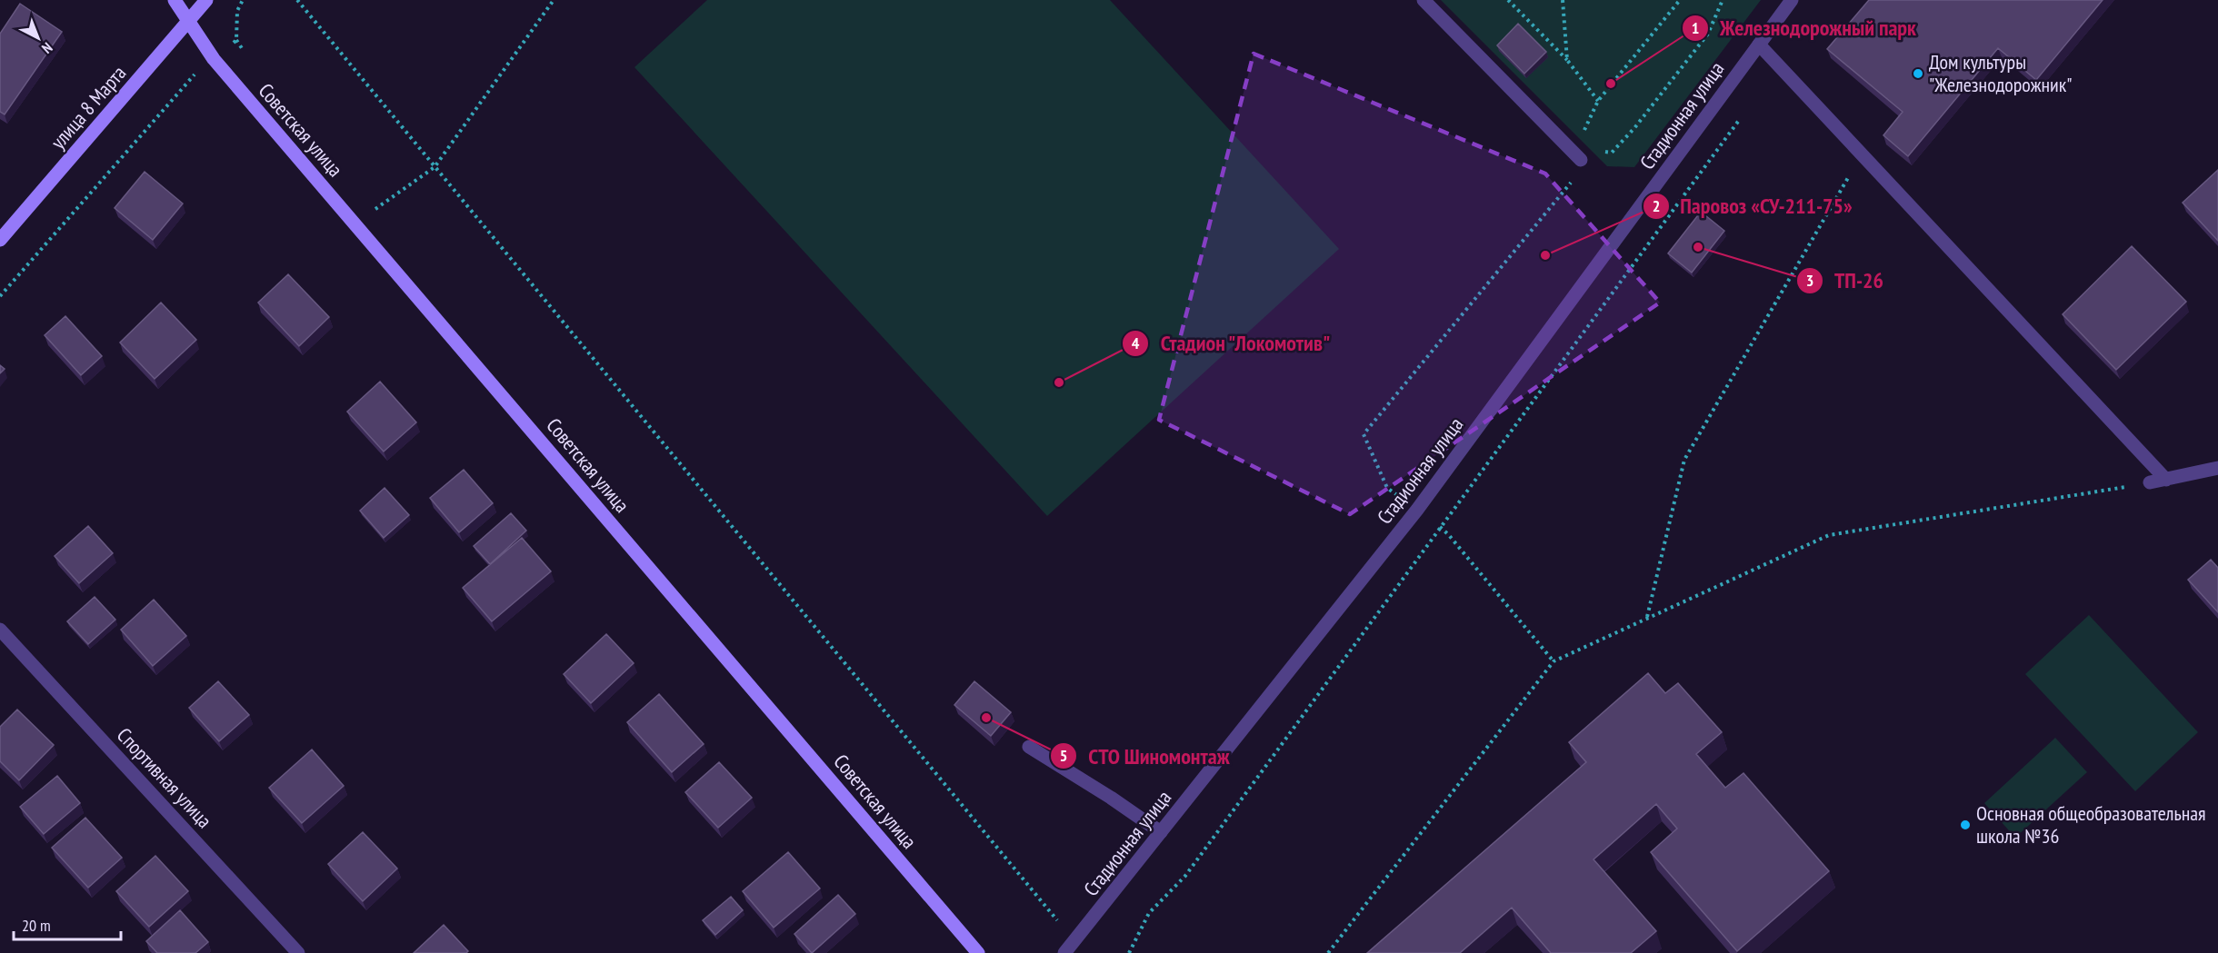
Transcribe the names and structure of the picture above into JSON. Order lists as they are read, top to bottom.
{
  "streets": {
    "street": [
      "улица 8 Марта",
      "Стадионная улица",
      "Советская улица",
      "Спортивная улица"
    ]
  },
  "crossings": [
    ["улица 8 Марта", "Советская улица"]
  ],
  "places": [
    "Дом культуры \"Железнодорожник\"",
    "Железнодорожный парк",
    "ТП-26",
    "Паровоз «СУ-211-75»",
    "Стадион \"Локомотив\"",
    "СТО Шиномонтаж",
    "Основная общеобразовательная школа №36"
  ],
  "scale_bar": "20 m",
  "north": "bottom right"
}
